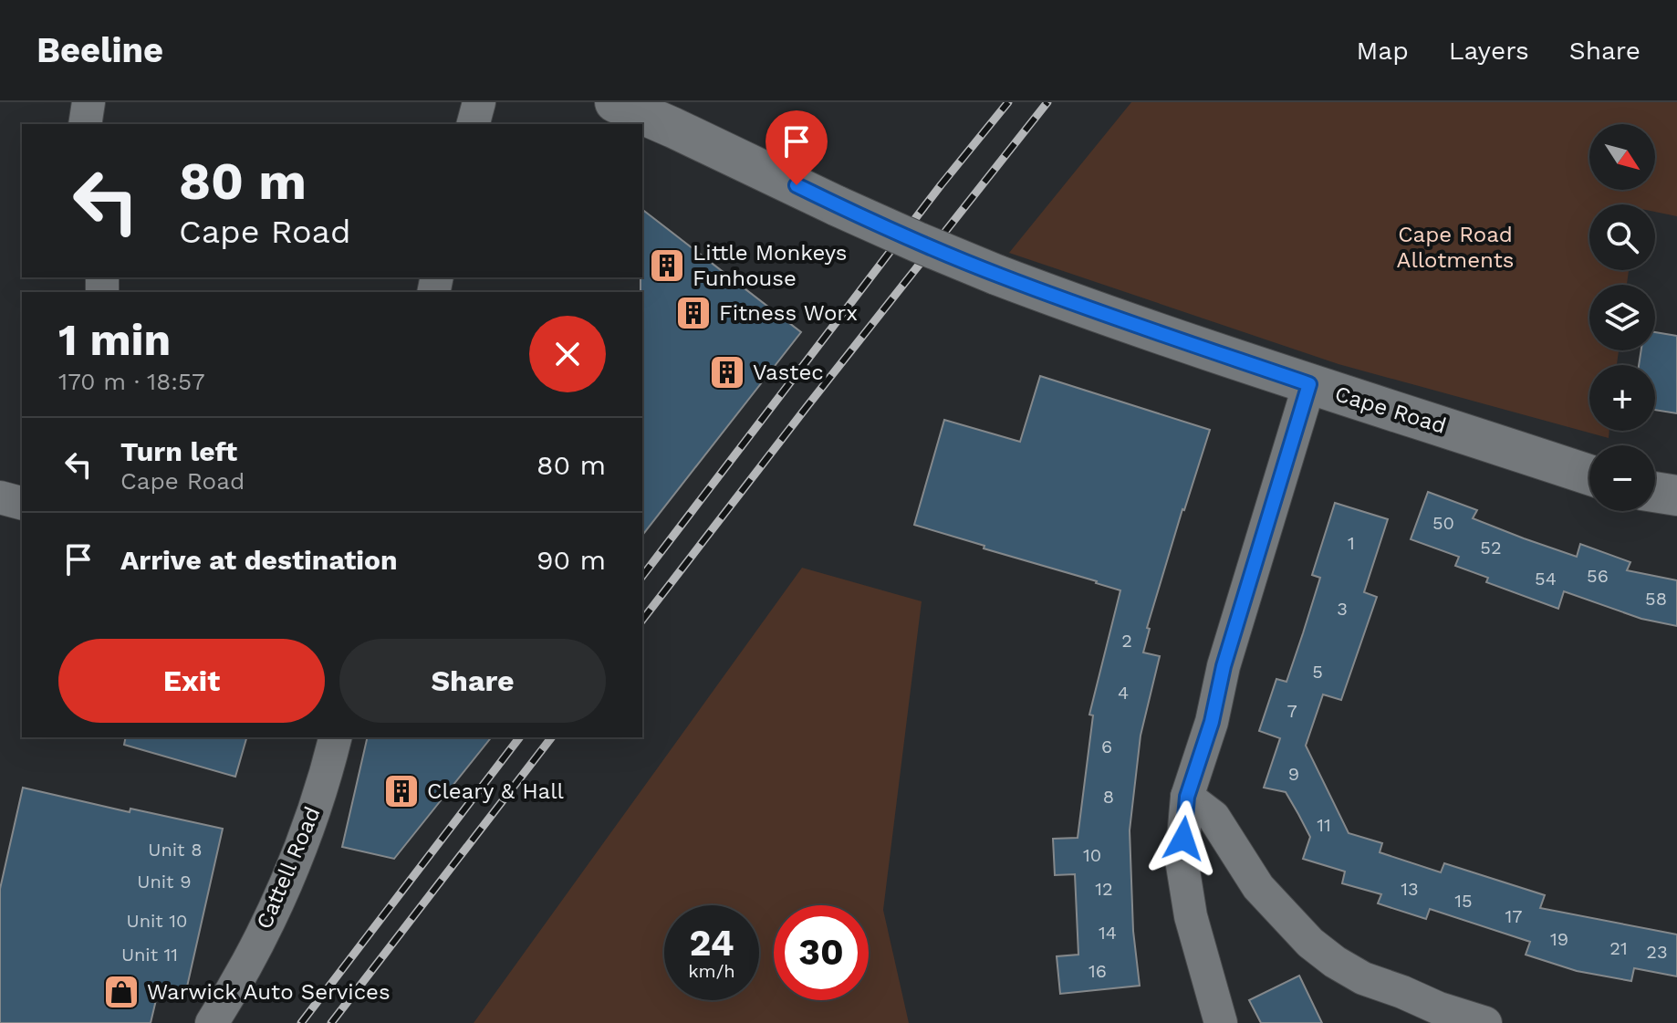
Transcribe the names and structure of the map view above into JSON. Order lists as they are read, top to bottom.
{
  "streets": {
    "street": ["Cape Road", "Cattell Road"]
  },
  "parks": ["Cape Road Allotments"],
  "places": {
    "building": [
      "Little Monkeys Funhouse",
      "Fitness Worx",
      "Vastec",
      "Cleary & Hall"
    ],
    "shop": ["Warwick Auto Services"]
  },
  "house_numbers": [
    "50",
    "1",
    "52",
    "56",
    "54",
    "58",
    "3",
    "2",
    "5",
    "4",
    "7",
    "6",
    "9",
    "8",
    "11",
    "Unit 8",
    "10",
    "Unit 9",
    "12",
    "13",
    "15",
    "17",
    "Unit 10",
    "14",
    "19",
    "21",
    "23",
    "Unit 11",
    "16"
  ],
  "north": "bottom right",
  "page": {
    "header": "Beeline",
    "nav": ["Map", "Layers", "Share"],
    "map_buttons": ["+", "−"],
    "turn": ["80 m", "Cape Road"],
    "heading": ["1 min", "170 m · 18:57"],
    "list": [
      {
        "name": "Turn left",
        "note": "Cape Road",
        "value": "80 m"
      },
      {
        "name": "Arrive at destination",
        "value": "90 m"
      }
    ],
    "buttons": ["Exit", "Share"],
    "speed": "24 km/h",
    "limit": "30"
  }
}
